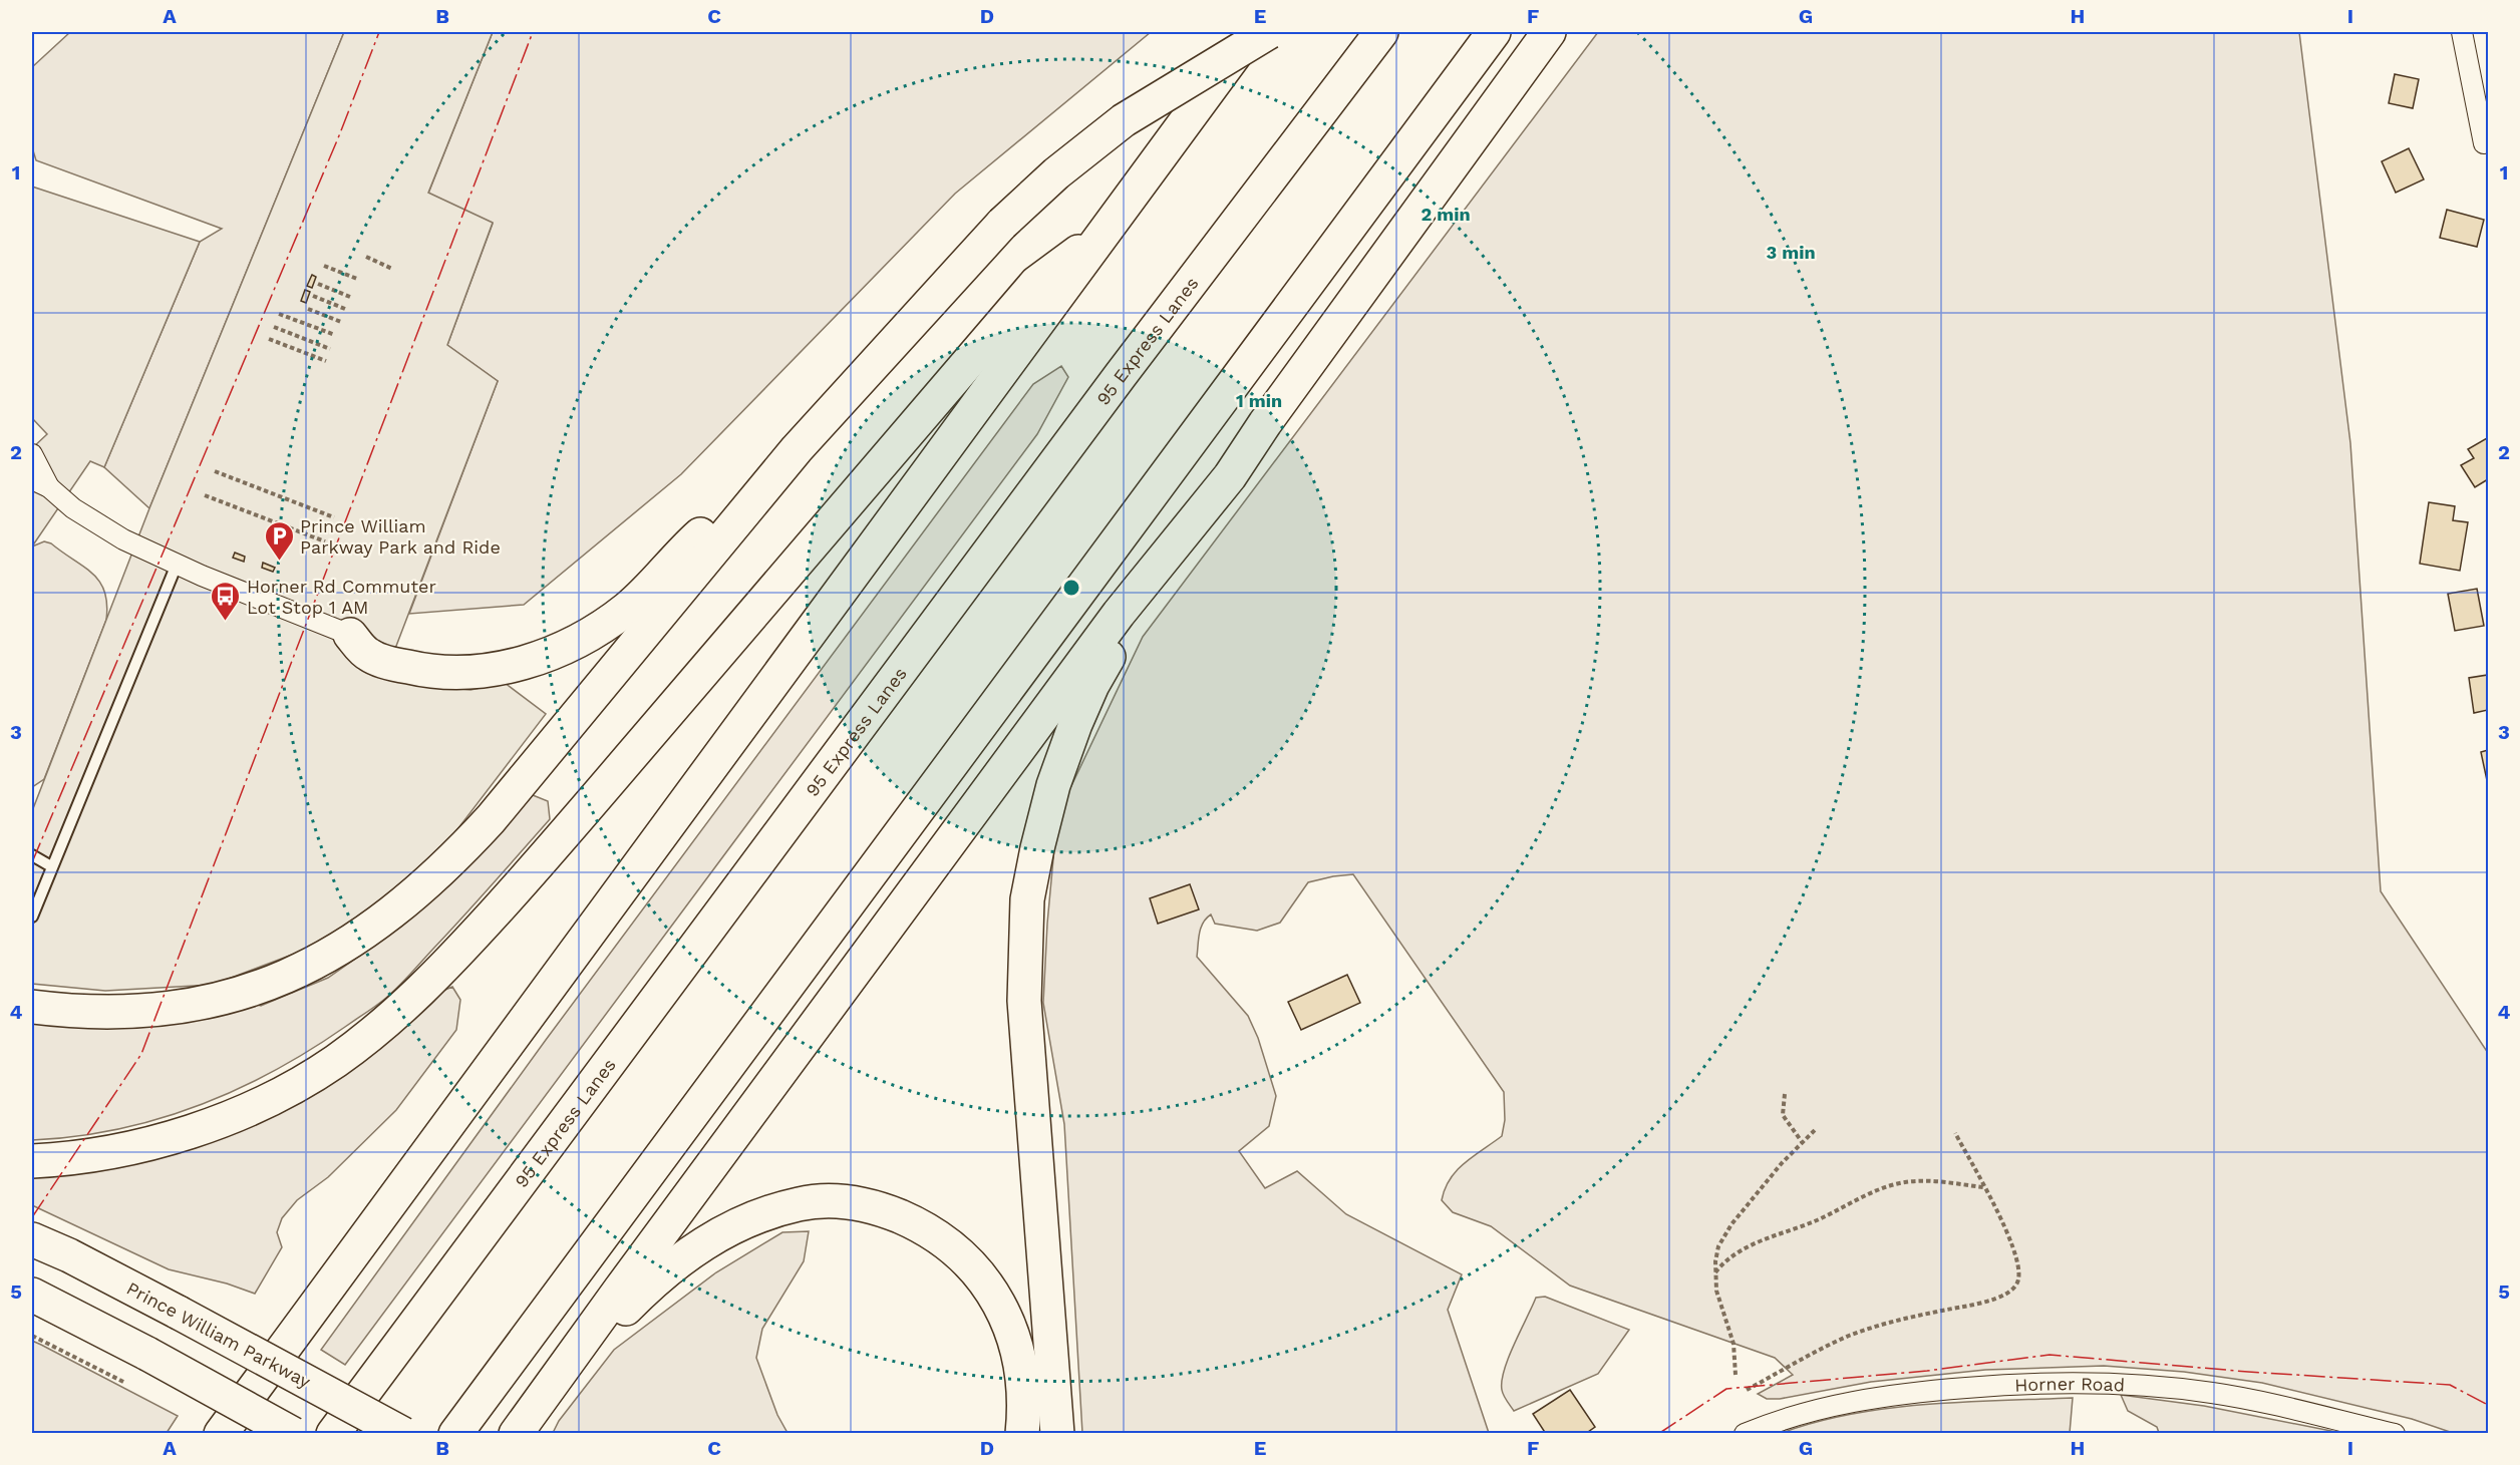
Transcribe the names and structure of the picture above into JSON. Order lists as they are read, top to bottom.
{
  "streets": {
    "highway": ["95 Express Lanes", "Prince William Parkway"],
    "street": ["Horner Road"]
  },
  "places": {
    "parking": ["Prince William Parkway Park and Ride"],
    "bus stop": ["Horner Rd Commuter Lot Stop 1 AM"]
  },
  "grid": {
    "columns": [
      "A",
      "B",
      "C",
      "D",
      "E",
      "F",
      "G",
      "H",
      "I"
    ],
    "rows": [
      "1",
      "2",
      "3",
      "4",
      "5"
    ]
  },
  "rings": ["2 min", "3 min", "1 min"]
}
